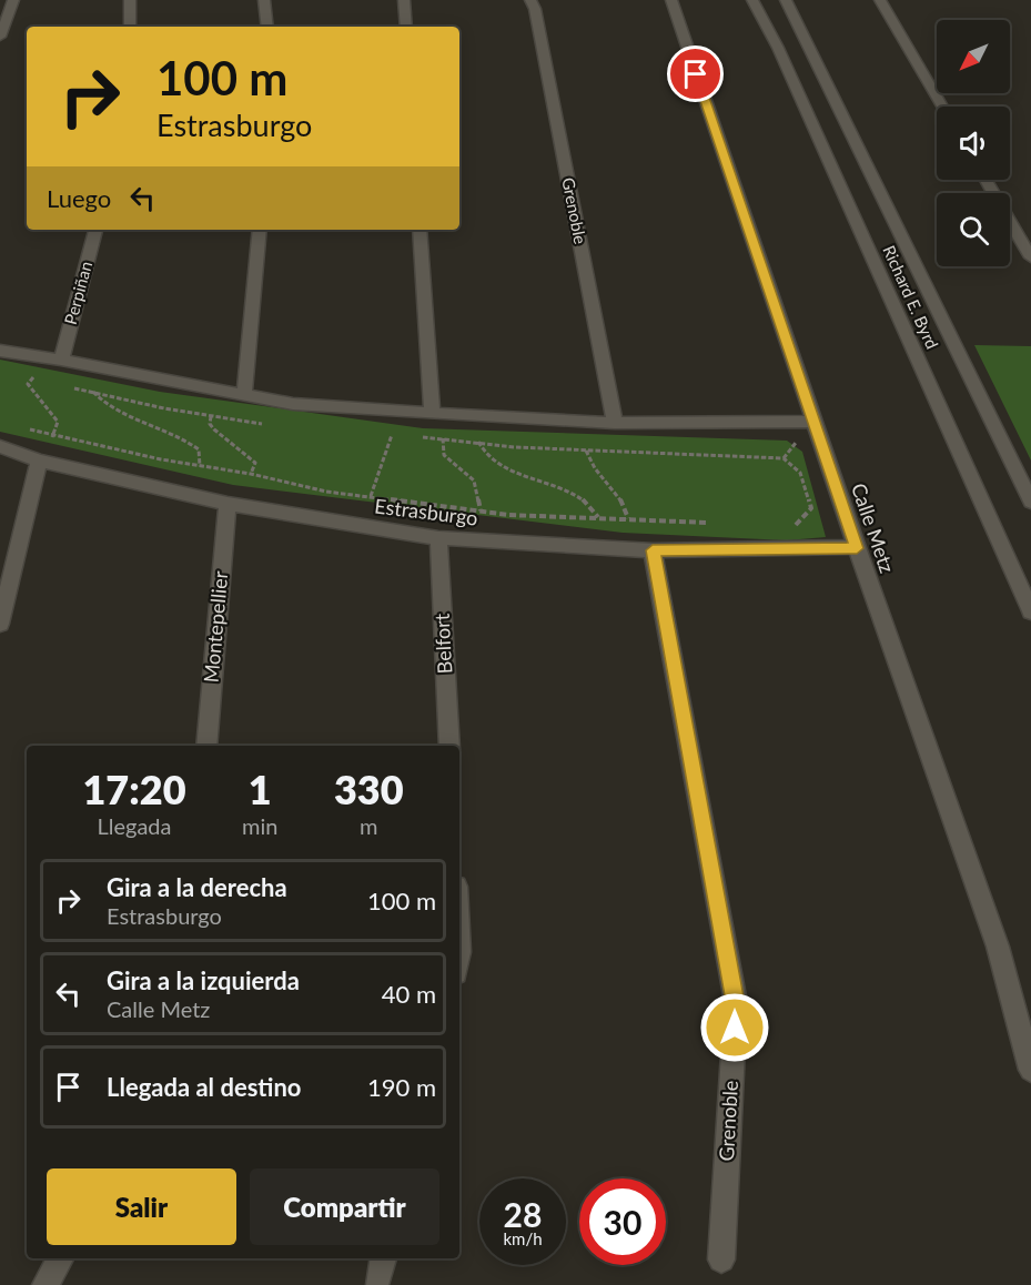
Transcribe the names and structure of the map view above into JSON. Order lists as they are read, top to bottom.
{
  "streets": {
    "street": [
      "Grenoble",
      "Perpiñan",
      "Richard E. Byrd",
      "Estrasburgo",
      "Calle Metz",
      "Montepellier",
      "Belfort"
    ]
  },
  "crossings": [
    ["Grenoble", "Estrasburgo"],
    ["Estrasburgo", "Calle Metz"],
    ["Estrasburgo", "Montepellier"],
    ["Estrasburgo", "Belfort"]
  ],
  "north": "bottom left",
  "page": {
    "turn": ["100 m", "Estrasburgo"],
    "then": "Luego",
    "eta": [
      "17:20",
      "Llegada",
      "1",
      "min",
      "330",
      "m"
    ],
    "list": [
      {
        "name": "Gira a la derecha",
        "note": "Estrasburgo",
        "value": "100 m"
      },
      {
        "name": "Gira a la izquierda",
        "note": "Calle Metz",
        "value": "40 m"
      },
      {
        "name": "Llegada al destino",
        "value": "190 m"
      }
    ],
    "buttons": ["Salir", "Compartir"],
    "speed": "28 km/h",
    "limit": "30"
  }
}
